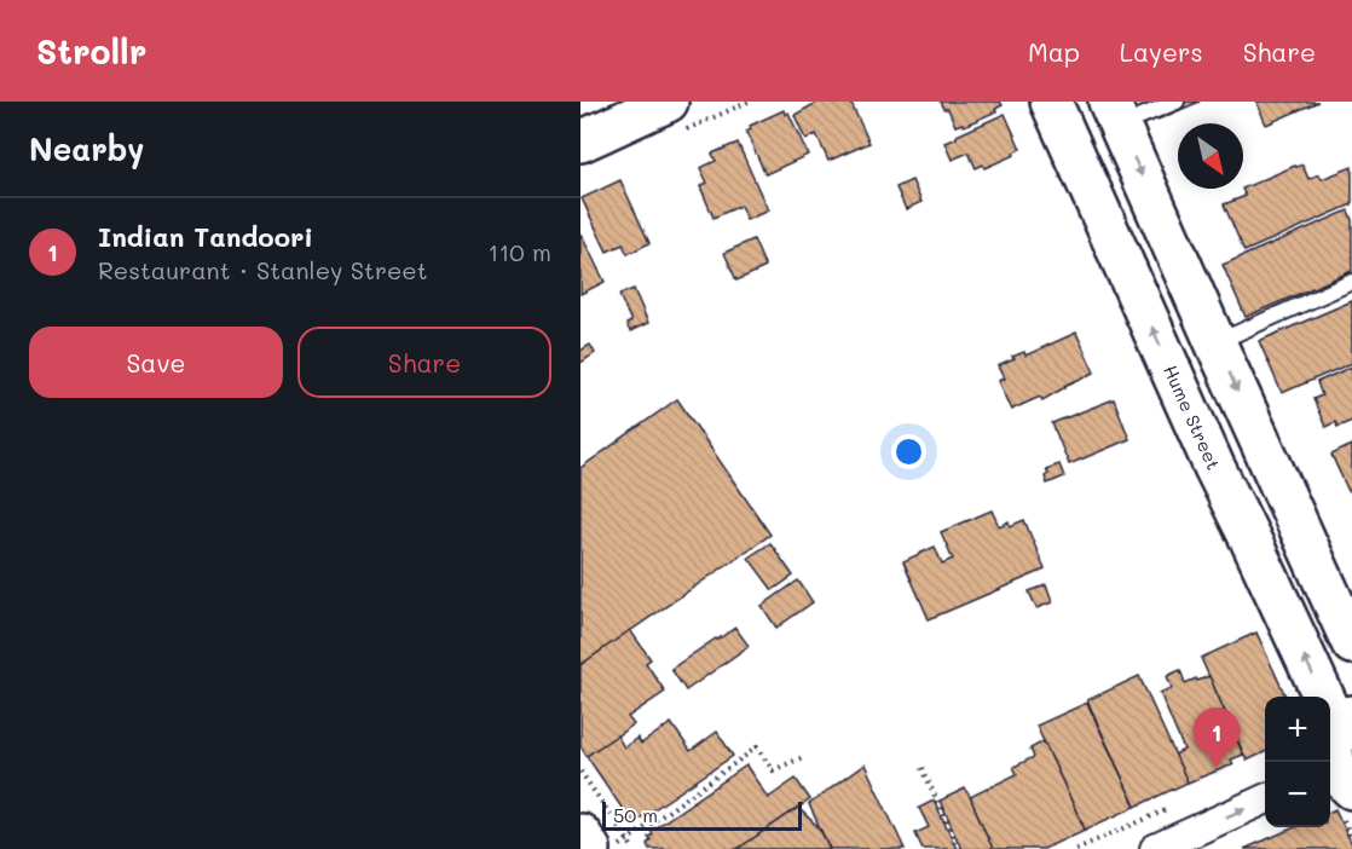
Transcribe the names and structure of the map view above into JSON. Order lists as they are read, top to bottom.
{
  "streets": {
    "street": ["Hume Street"]
  },
  "scale_bar": "50 m",
  "north": "bottom right",
  "page": {
    "header": "Strollr",
    "nav": ["Map", "Layers", "Share"],
    "heading": "Nearby",
    "list": [
      {
        "mark": "1",
        "name": "Indian Tandoori",
        "note": "Restaurant · Stanley Street",
        "value": "110 m"
      }
    ],
    "buttons": ["Save", "Share"],
    "map_buttons": ["+", "−"],
    "pins": "1",
    "scale": "50 m"
  }
}
